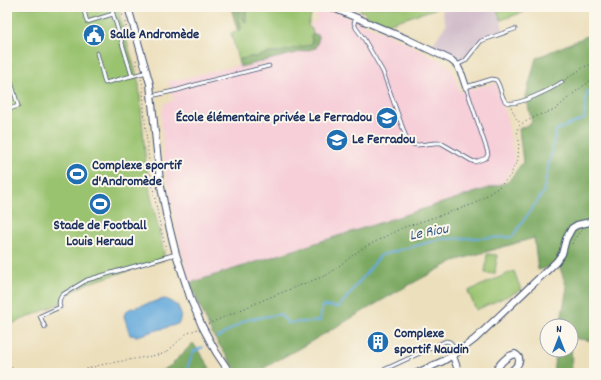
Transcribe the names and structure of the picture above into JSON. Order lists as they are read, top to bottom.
{
  "water": ["Le Riou"],
  "places": {
    "public building": ["Salle Andromède"],
    "school or university": ["École élémentaire privée Le Ferradou", "Le Ferradou"],
    "sports": ["Complexe sportif d'Andromède", "Stade de Football Louis Heraud"],
    "building": ["Complexe sportif Naudin"]
  },
  "north": "top"
}
